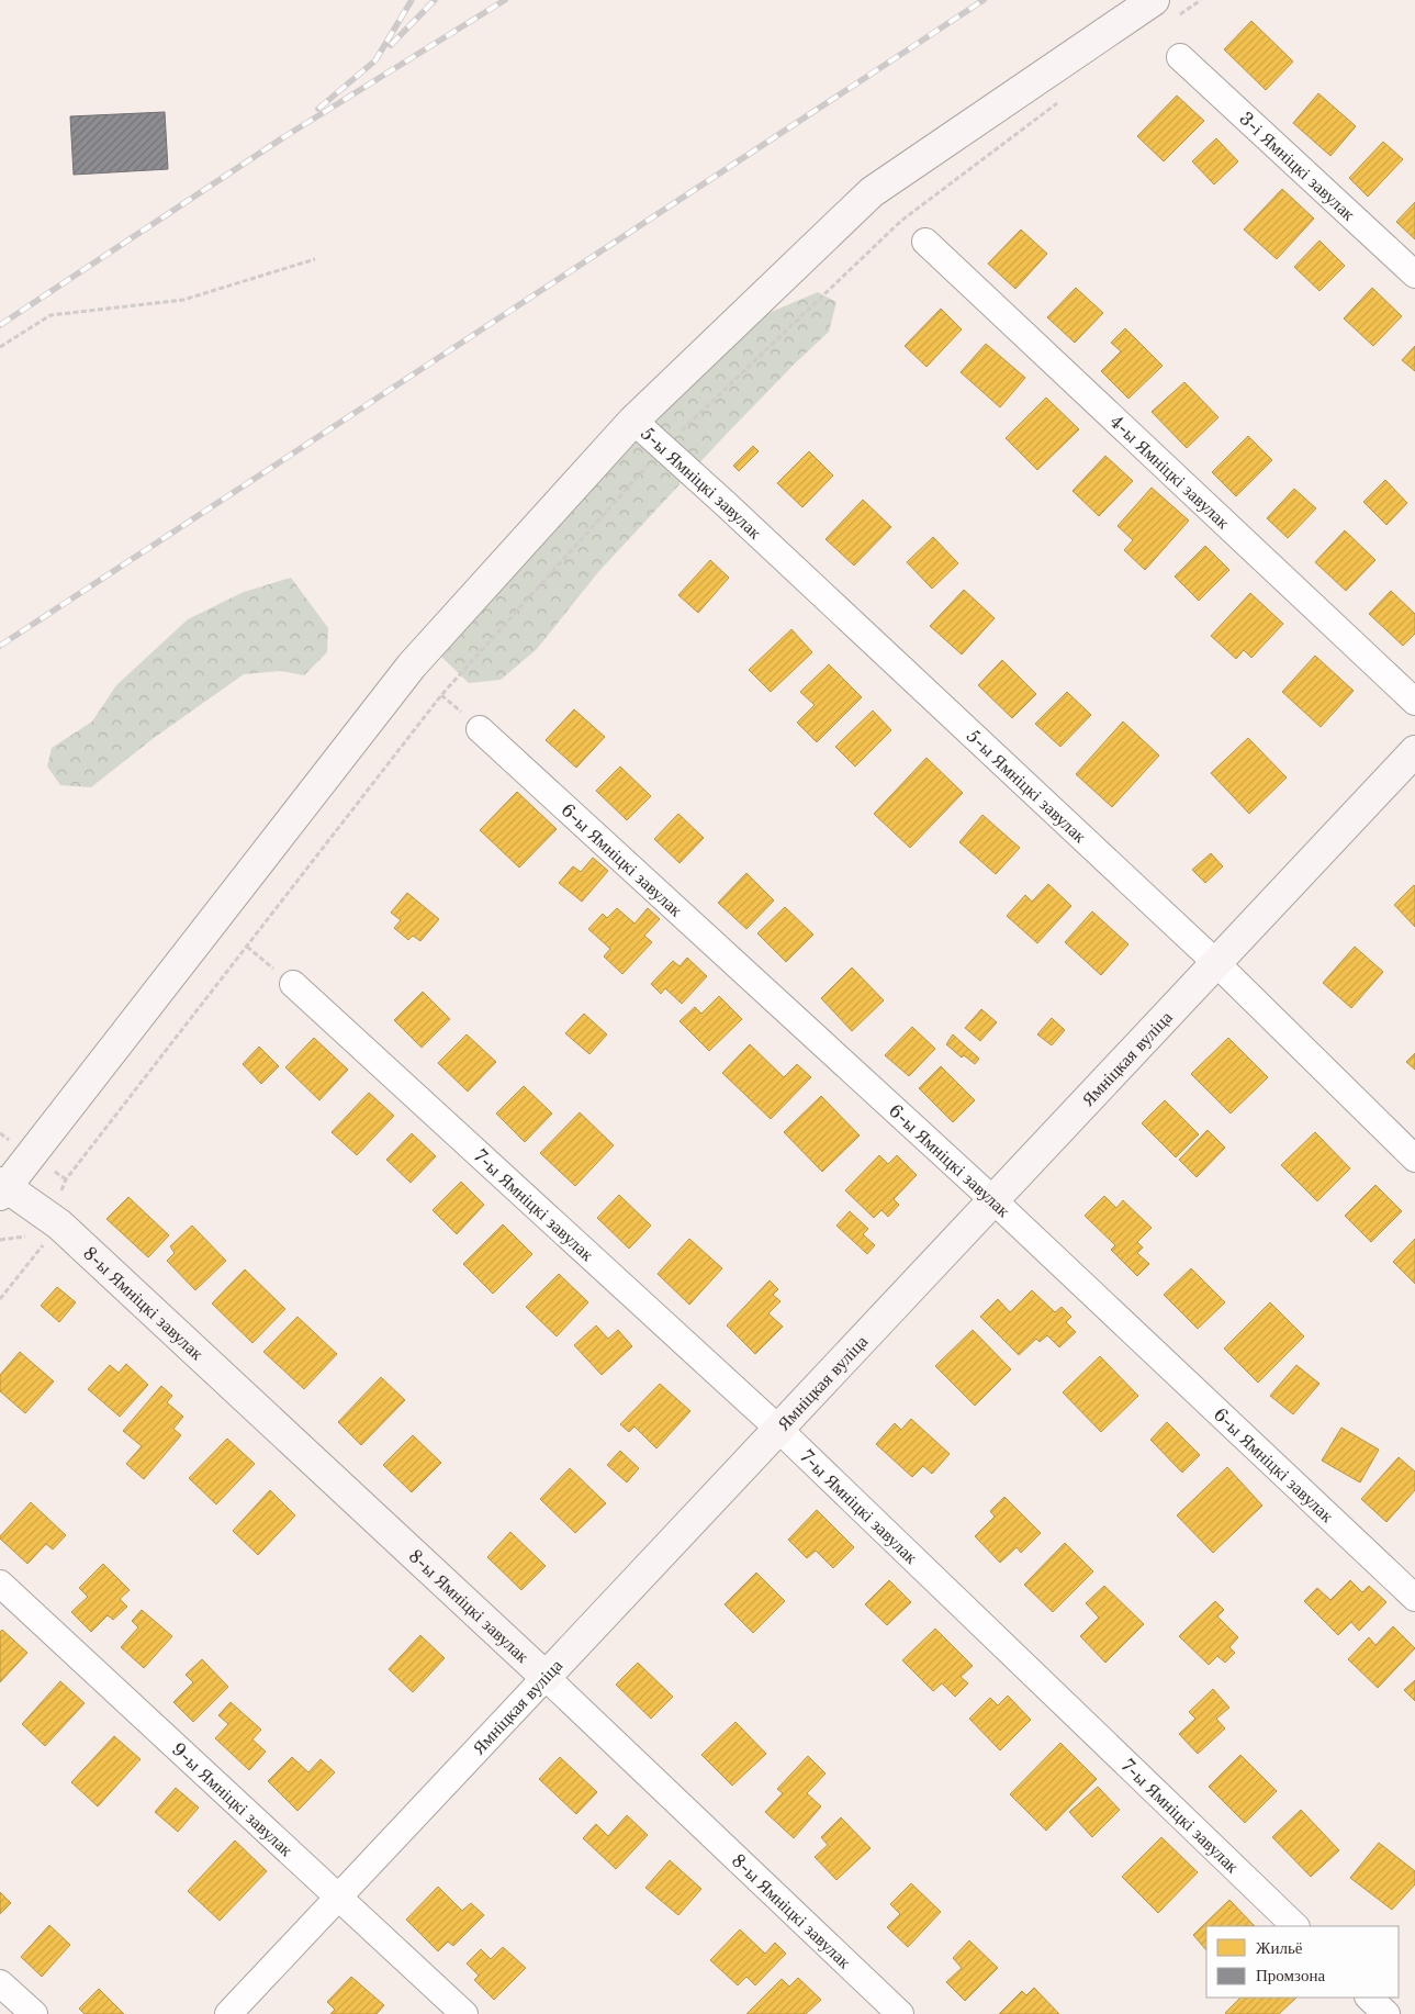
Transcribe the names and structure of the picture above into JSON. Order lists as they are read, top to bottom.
{
  "streets": {
    "main road": ["Ямніцкая вуліца", "8-ы Ямніцкі завулак"],
    "street": [
      "3-і Ямніцкі завулак",
      "4-ы Ямніцкі завулак",
      "5-ы Ямніцкі завулак",
      "6-ы Ямніцкі завулак",
      "7-ы Ямніцкі завулак",
      "9-ы Ямніцкі завулак"
    ]
  },
  "crossings": [
    ["5-ы Ямніцкі завулак", "Ямніцкая вуліца"],
    ["6-ы Ямніцкі завулак", "Ямніцкая вуліца"],
    ["Ямніцкая вуліца", "7-ы Ямніцкі завулак"],
    ["Ямніцкая вуліца", "8-ы Ямніцкі завулак"],
    ["Ямніцкая вуліца", "9-ы Ямніцкі завулак"]
  ],
  "legend": ["Жильё", "Промзона"]
}
